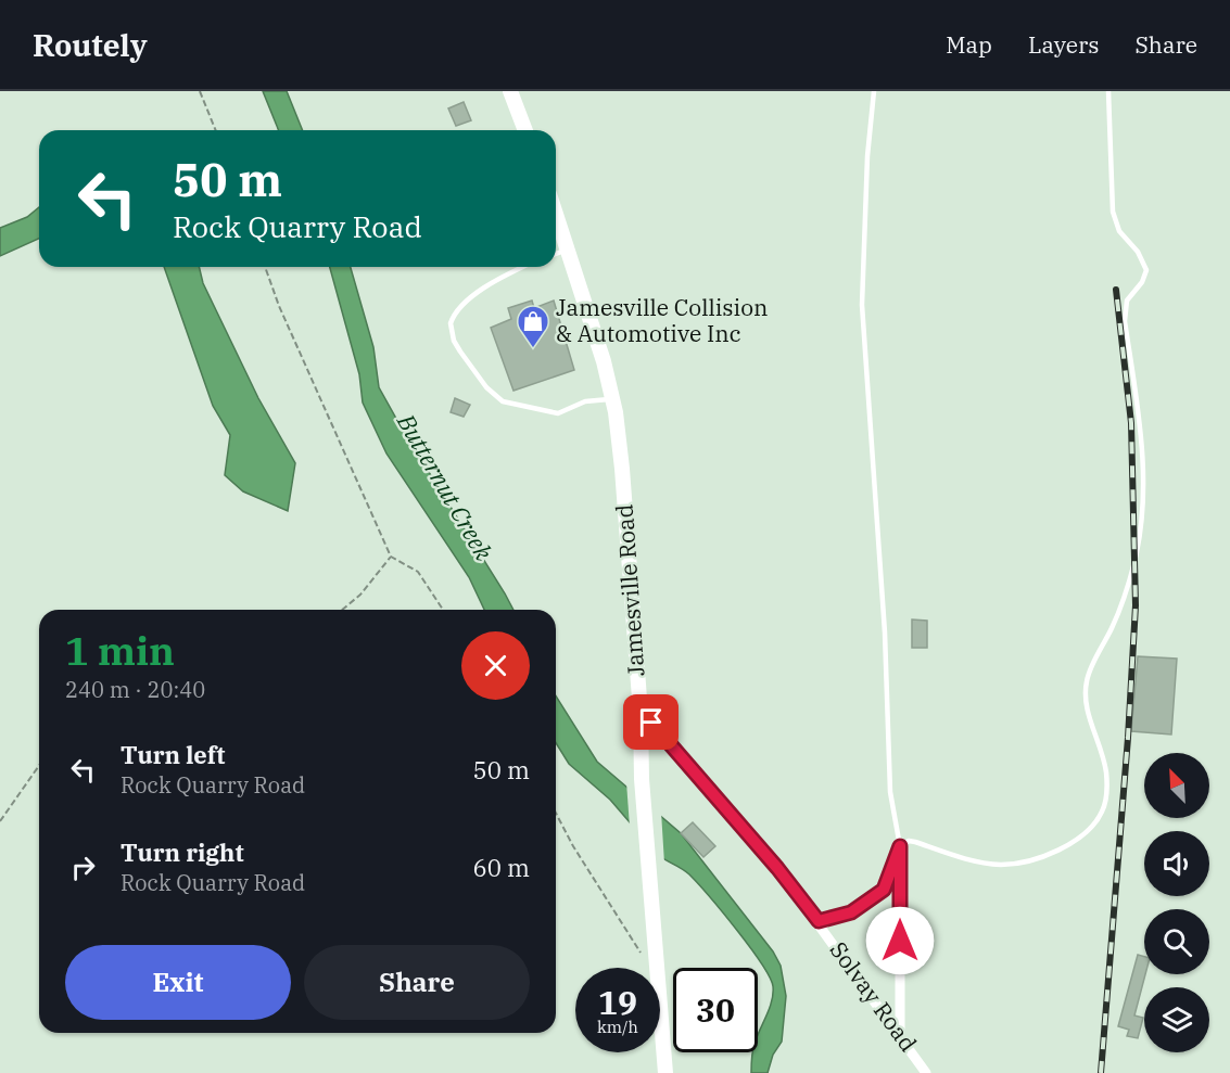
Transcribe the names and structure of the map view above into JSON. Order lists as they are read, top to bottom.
{
  "streets": {
    "street": ["Jamesville Road", "Solvay Road"]
  },
  "crossings": [
    ["Jamesville Road", "Solvay Road"]
  ],
  "water": ["Butternut Creek"],
  "places": {
    "shop": ["Jamesville Collision & Automotive Inc"]
  },
  "north": "top left",
  "page": {
    "header": "Routely",
    "nav": ["Map", "Layers", "Share"],
    "turn": ["50 m", "Rock Quarry Road"],
    "heading": ["1 min", "240 m · 20:40"],
    "list": [
      {
        "name": "Turn left",
        "note": "Rock Quarry Road",
        "value": "50 m"
      },
      {
        "name": "Turn right",
        "note": "Rock Quarry Road",
        "value": "60 m"
      }
    ],
    "buttons": ["Exit", "Share"],
    "speed": "19 km/h",
    "limit": "30"
  }
}
